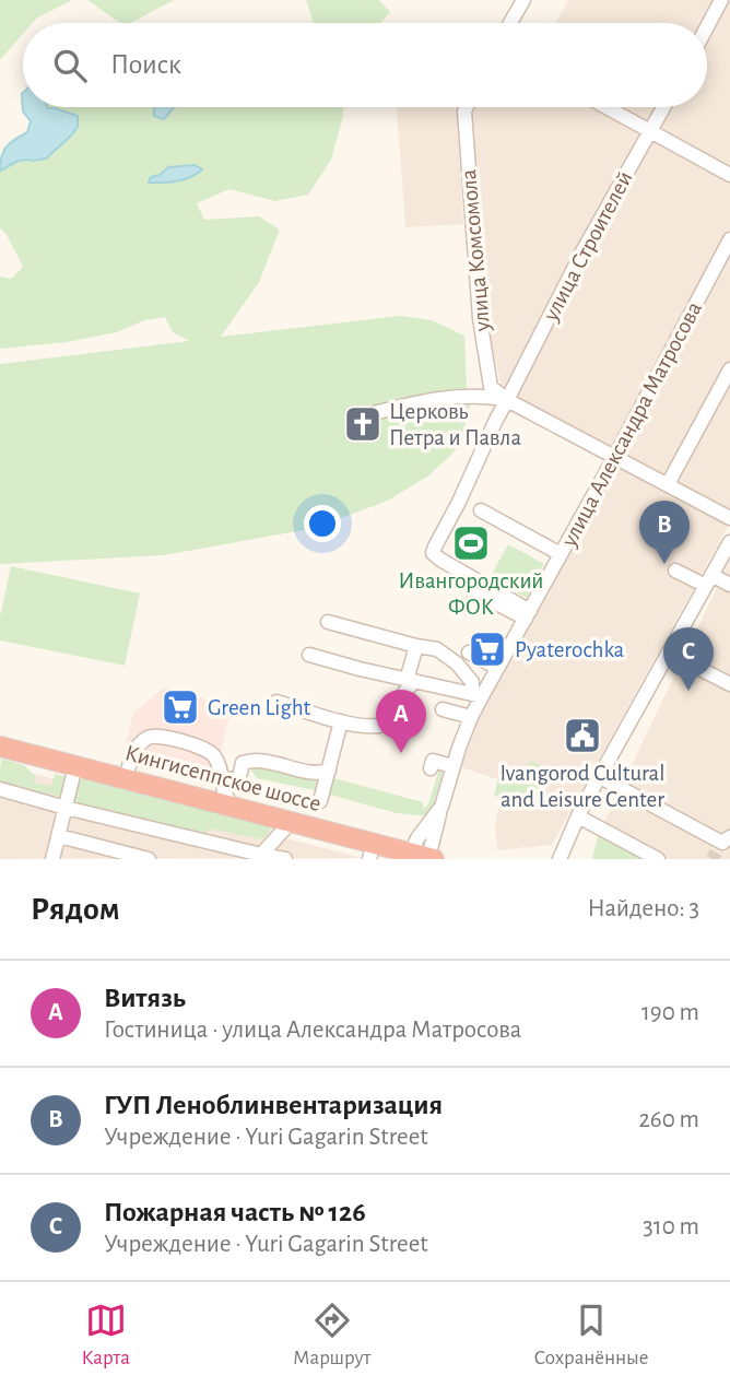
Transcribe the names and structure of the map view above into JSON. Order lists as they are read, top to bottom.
{
  "streets": {
    "highway": ["Кингисеппское шоссе"],
    "street": ["улица Строителей", "улица Комсомола", "улица Александра Матросова"]
  },
  "crossings": [
    ["улица Строителей", "улица Комсомола"],
    ["улица Строителей", "улица Александра Матросова"],
    ["улица Александра Матросова", "Кингисеппское шоссе"]
  ],
  "places": {
    "church": ["Церковь Петра и Павла"],
    "sports": ["Ивангородский ФОК"],
    "supermarket": ["Pyaterochka", "Green Light"],
    "public building": ["Ivangorod Cultural and Leisure Center"]
  },
  "page": {
    "search": "Поиск",
    "pins": ["B", "C", "A"],
    "heading": ["Рядом", "Найдено: 3"],
    "list": [
      {
        "mark": "A",
        "name": "Витязь",
        "note": "Гостиница · улица Александра Матросова",
        "value": "190 m"
      },
      {
        "mark": "B",
        "name": "ГУП Леноблинвентаризация",
        "note": "Учреждение · Yuri Gagarin Street",
        "value": "260 m"
      },
      {
        "mark": "C",
        "name": "Пожарная часть № 126",
        "note": "Учреждение · Yuri Gagarin Street",
        "value": "310 m"
      }
    ],
    "nav": ["Карта", "Маршрут", "Сохранённые"]
  }
}
